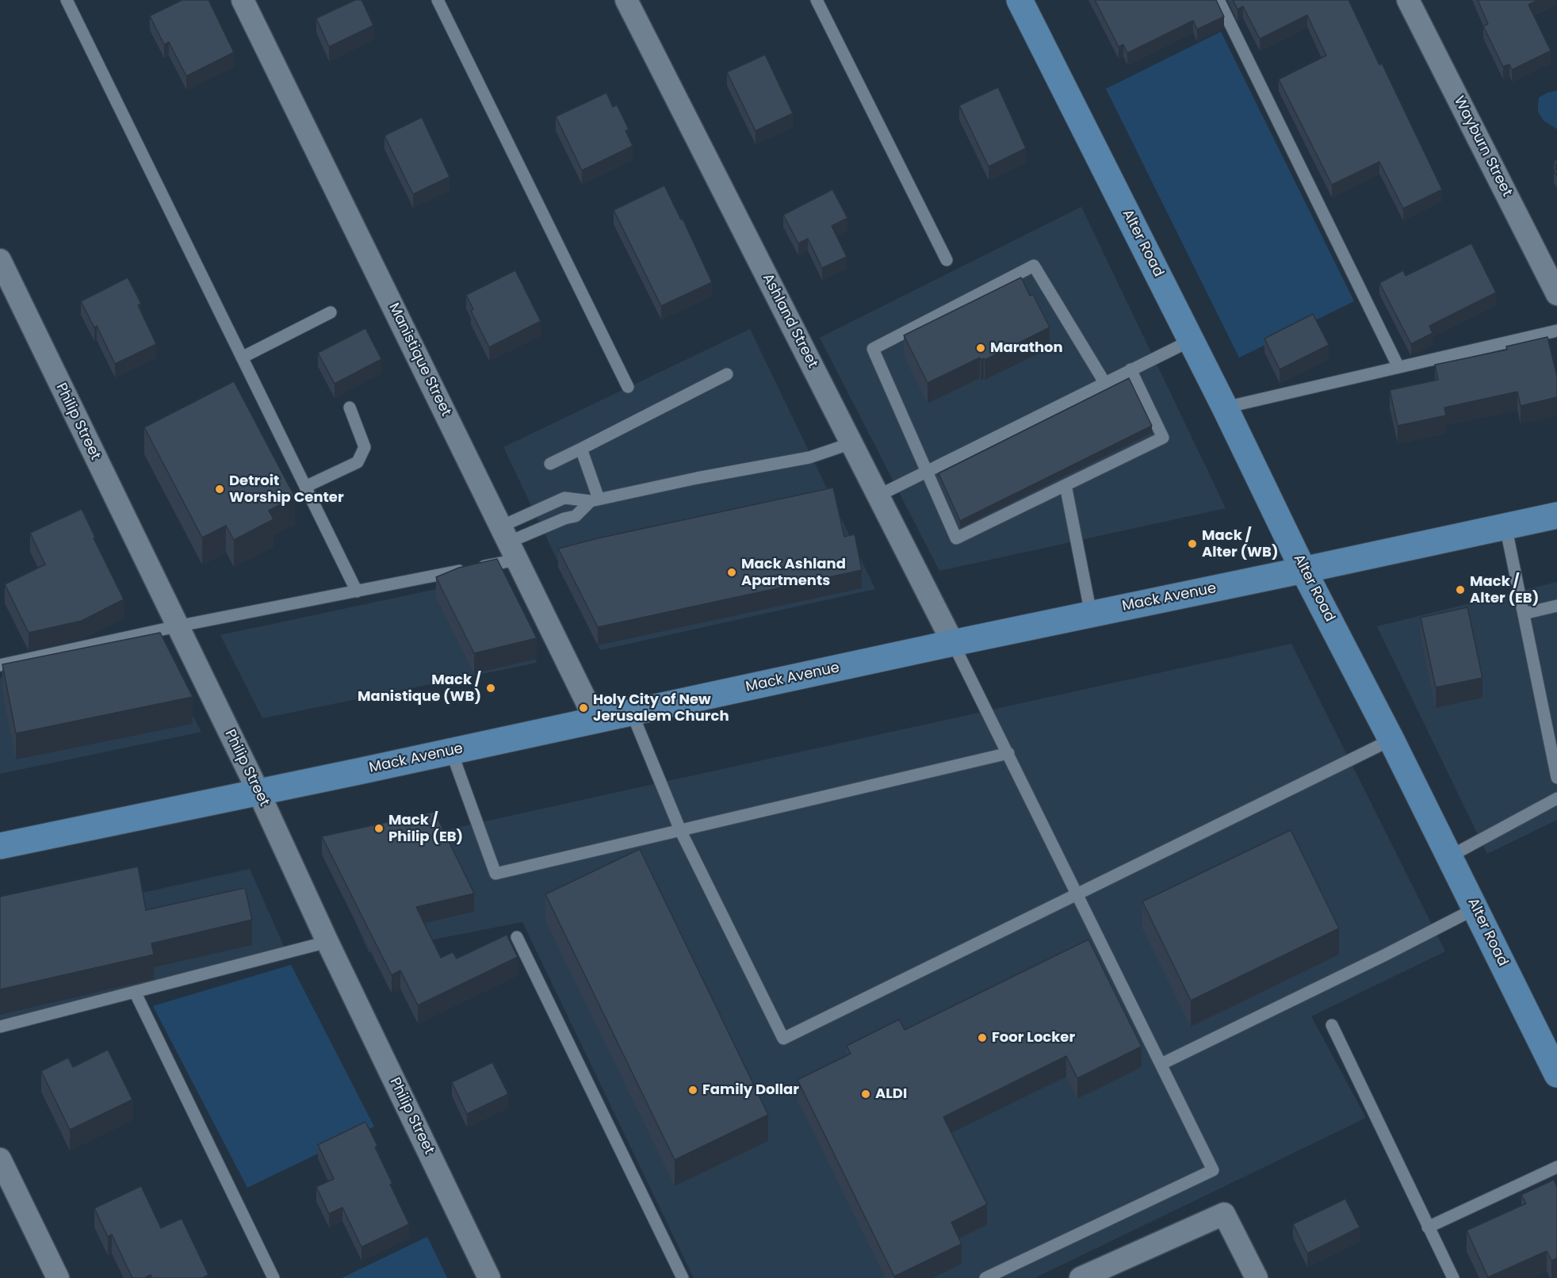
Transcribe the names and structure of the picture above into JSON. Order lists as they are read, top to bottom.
{
  "streets": {
    "main road": ["Alter Road", "Mack Avenue"],
    "street": [
      "Wayburn Street",
      "Ashland Street",
      "Manistique Street",
      "Philip Street"
    ]
  },
  "crossings": [
    ["Alter Road", "Mack Avenue"],
    ["Ashland Street", "Mack Avenue"],
    ["Manistique Street", "Mack Avenue"],
    ["Philip Street", "Mack Avenue"]
  ],
  "places": [
    "Marathon",
    "Detroit Worship Center",
    "Mack / Alter (WB)",
    "Mack Ashland Apartments",
    "Mack / Alter (EB)",
    "Mack / Manistique (WB)",
    "Holy City of New Jerusalem Church",
    "Mack / Philip (EB)",
    "Foor Locker",
    "Family Dollar",
    "ALDI"
  ]
}
